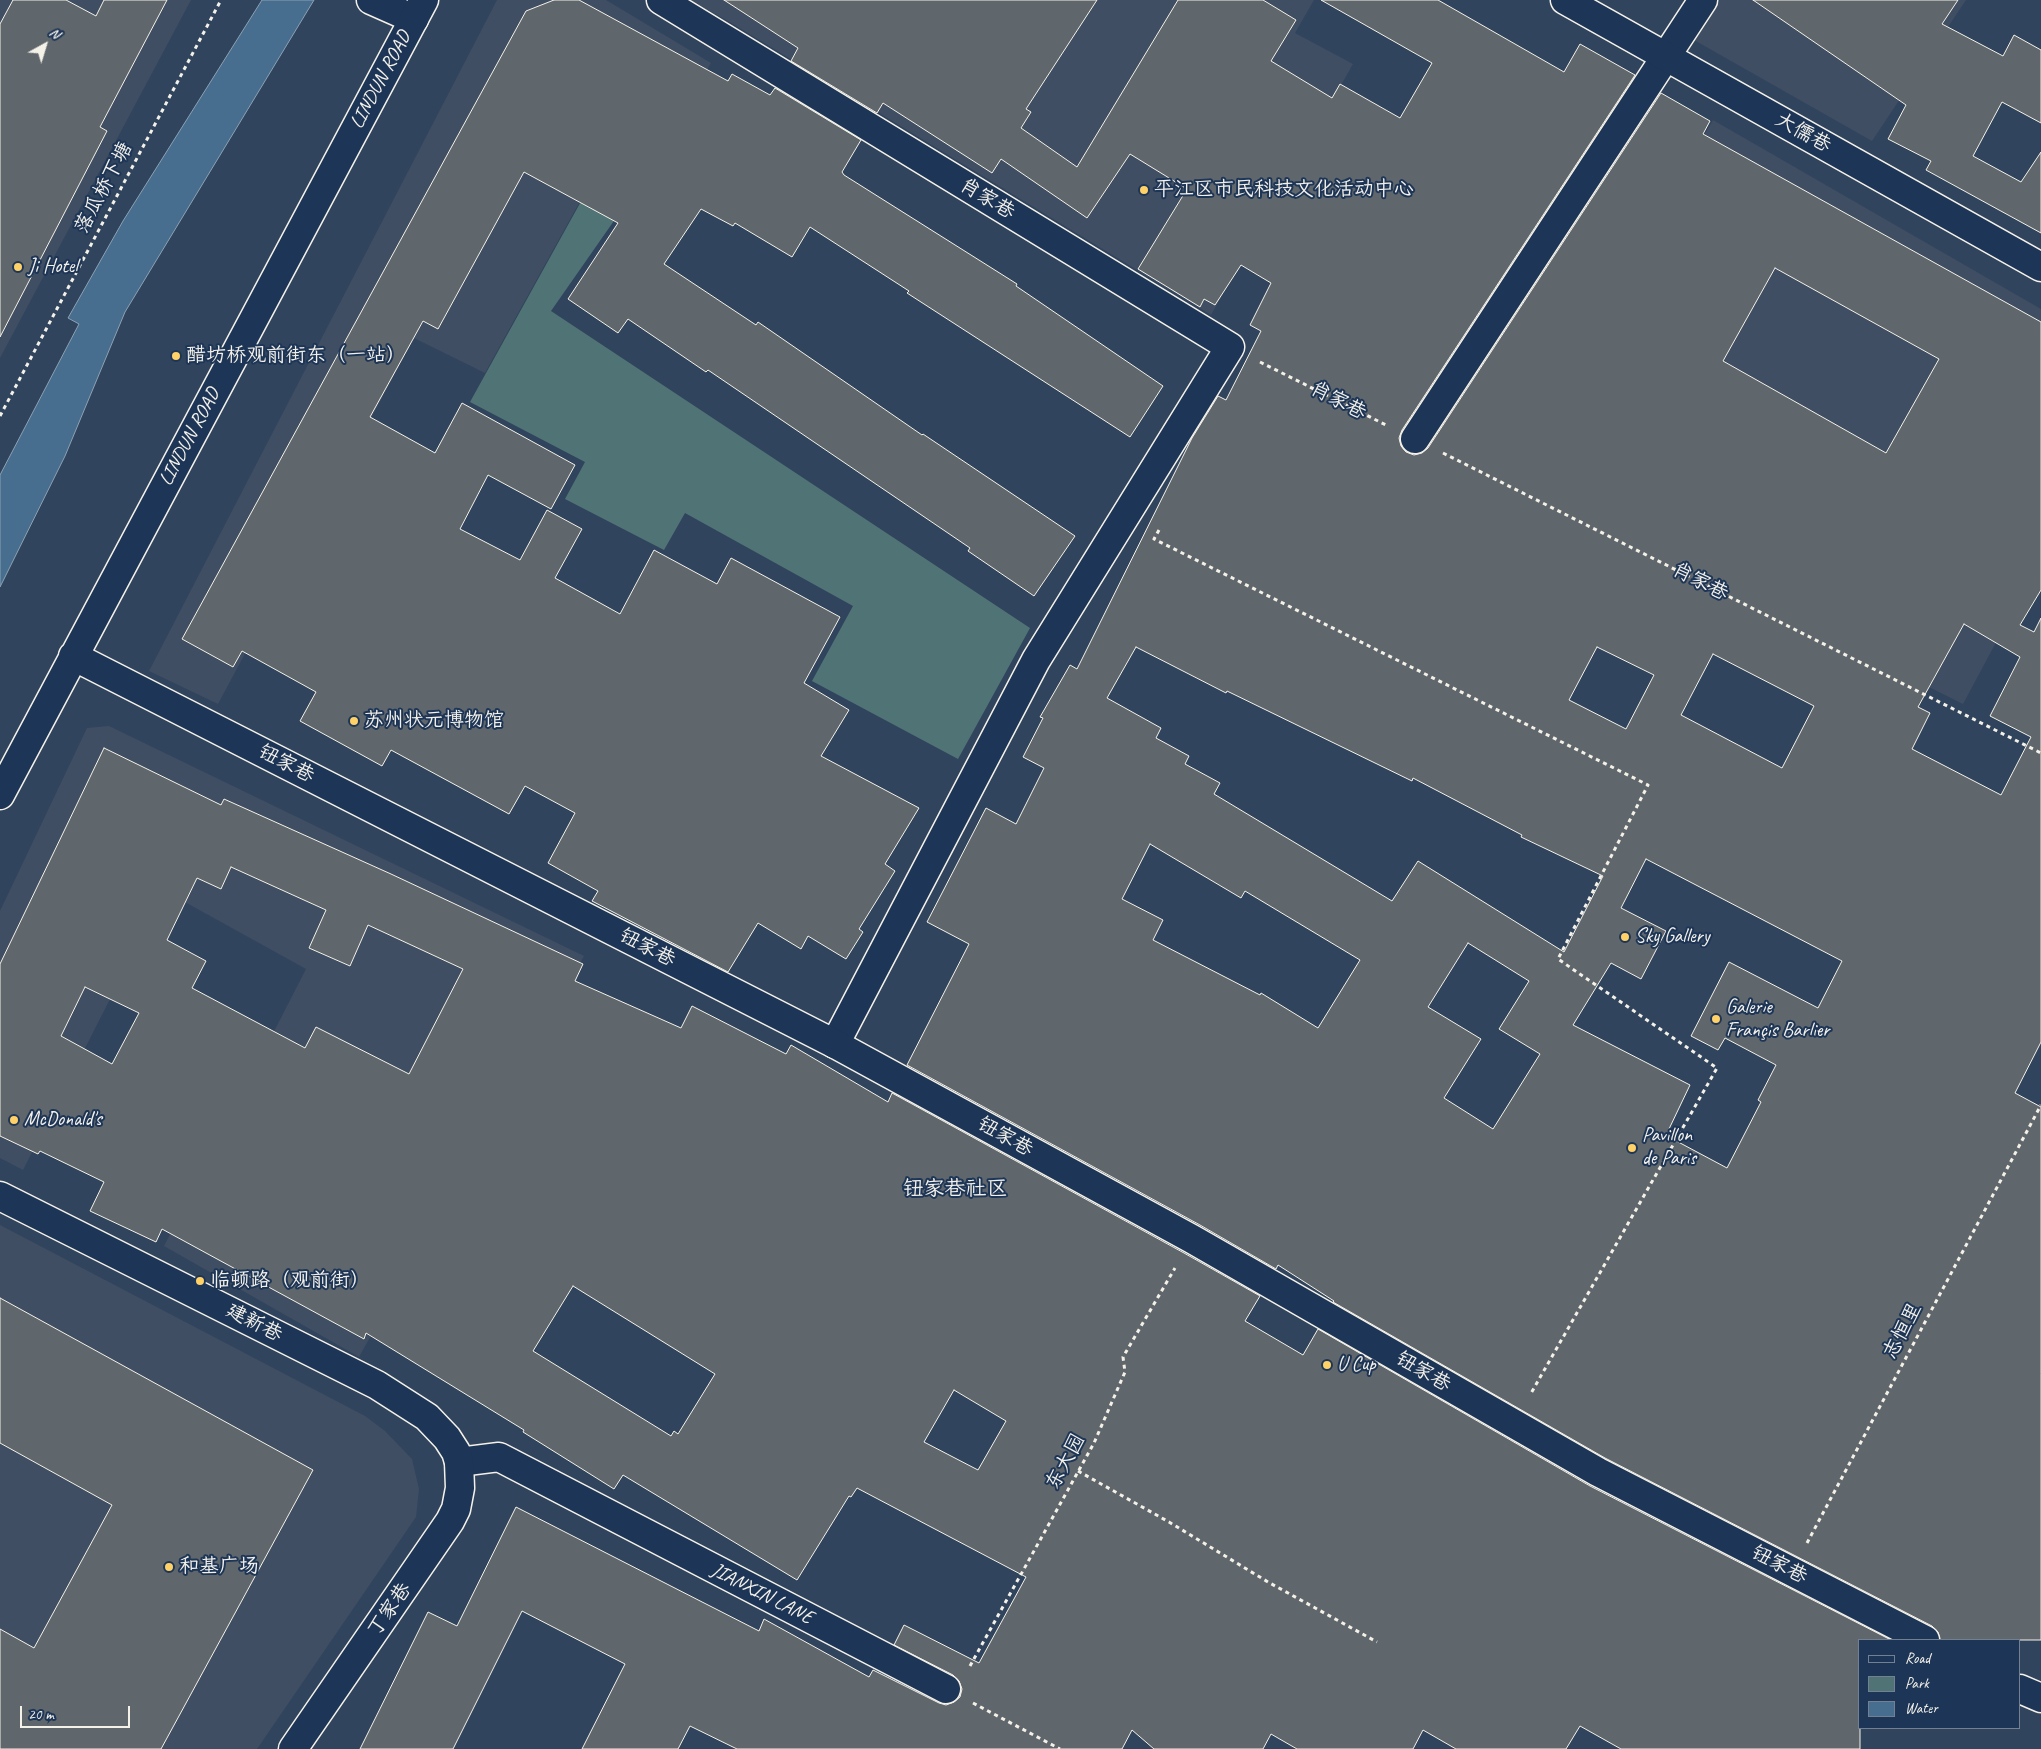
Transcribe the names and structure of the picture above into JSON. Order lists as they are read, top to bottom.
{
  "streets": {
    "street": [
      "LINDUN ROAD",
      "大儒巷",
      "肖家巷",
      "钮家巷",
      "建新巷",
      "JIANXIN LANE",
      "丁家巷"
    ],
    "path": ["落瓜桥下塘", "志恒里", "东大园"]
  },
  "crossings": [
    ["LINDUN ROAD", "钮家巷"],
    ["钮家巷", "志恒里"],
    ["钮家巷", "东大园"],
    ["建新巷", "JIANXIN LANE"],
    ["建新巷", "丁家巷"],
    ["东大园", "JIANXIN LANE"],
    ["JIANXIN LANE", "丁家巷"]
  ],
  "districts": ["钮家巷社区"],
  "places": [
    "平江区市民科技文化活动中心",
    "Ji Hotel",
    "醋坊桥观前街东（一站）",
    "苏州状元博物馆",
    "Sky Gallery",
    "Galerie Françis Barlier",
    "McDonald's",
    "Pavillon de Paris",
    "临顿路（观前街）",
    "U Cup",
    "和基广场"
  ],
  "legend": ["Road", "Park", "Water"],
  "scale_bar": "20 m",
  "north": "top right"
}
